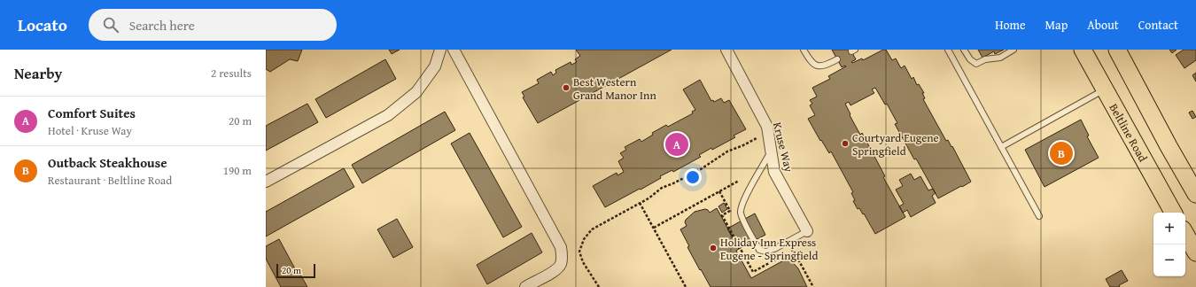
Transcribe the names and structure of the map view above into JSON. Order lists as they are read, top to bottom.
{
  "streets": {
    "main road": ["Beltline Road"],
    "street": ["Kruse Way"]
  },
  "places": ["Best Western Grand Manor Inn", "Courtyard Eugene Springfield", "Holiday Inn Express Eugene - Springfield"],
  "scale_bar": "20 m",
  "page": {
    "header": "Locato",
    "search": "Search here",
    "nav": [
      "Home",
      "Map",
      "About",
      "Contact"
    ],
    "heading": ["Nearby", "2 results"],
    "list": [
      {
        "mark": "A",
        "name": "Comfort Suites",
        "note": "Hotel · Kruse Way",
        "value": "20 m"
      },
      {
        "mark": "B",
        "name": "Outback Steakhouse",
        "note": "Restaurant · Beltline Road",
        "value": "190 m"
      }
    ],
    "pins": ["A", "B"],
    "map_buttons": ["+", "−"],
    "scale": "20 m"
  }
}
